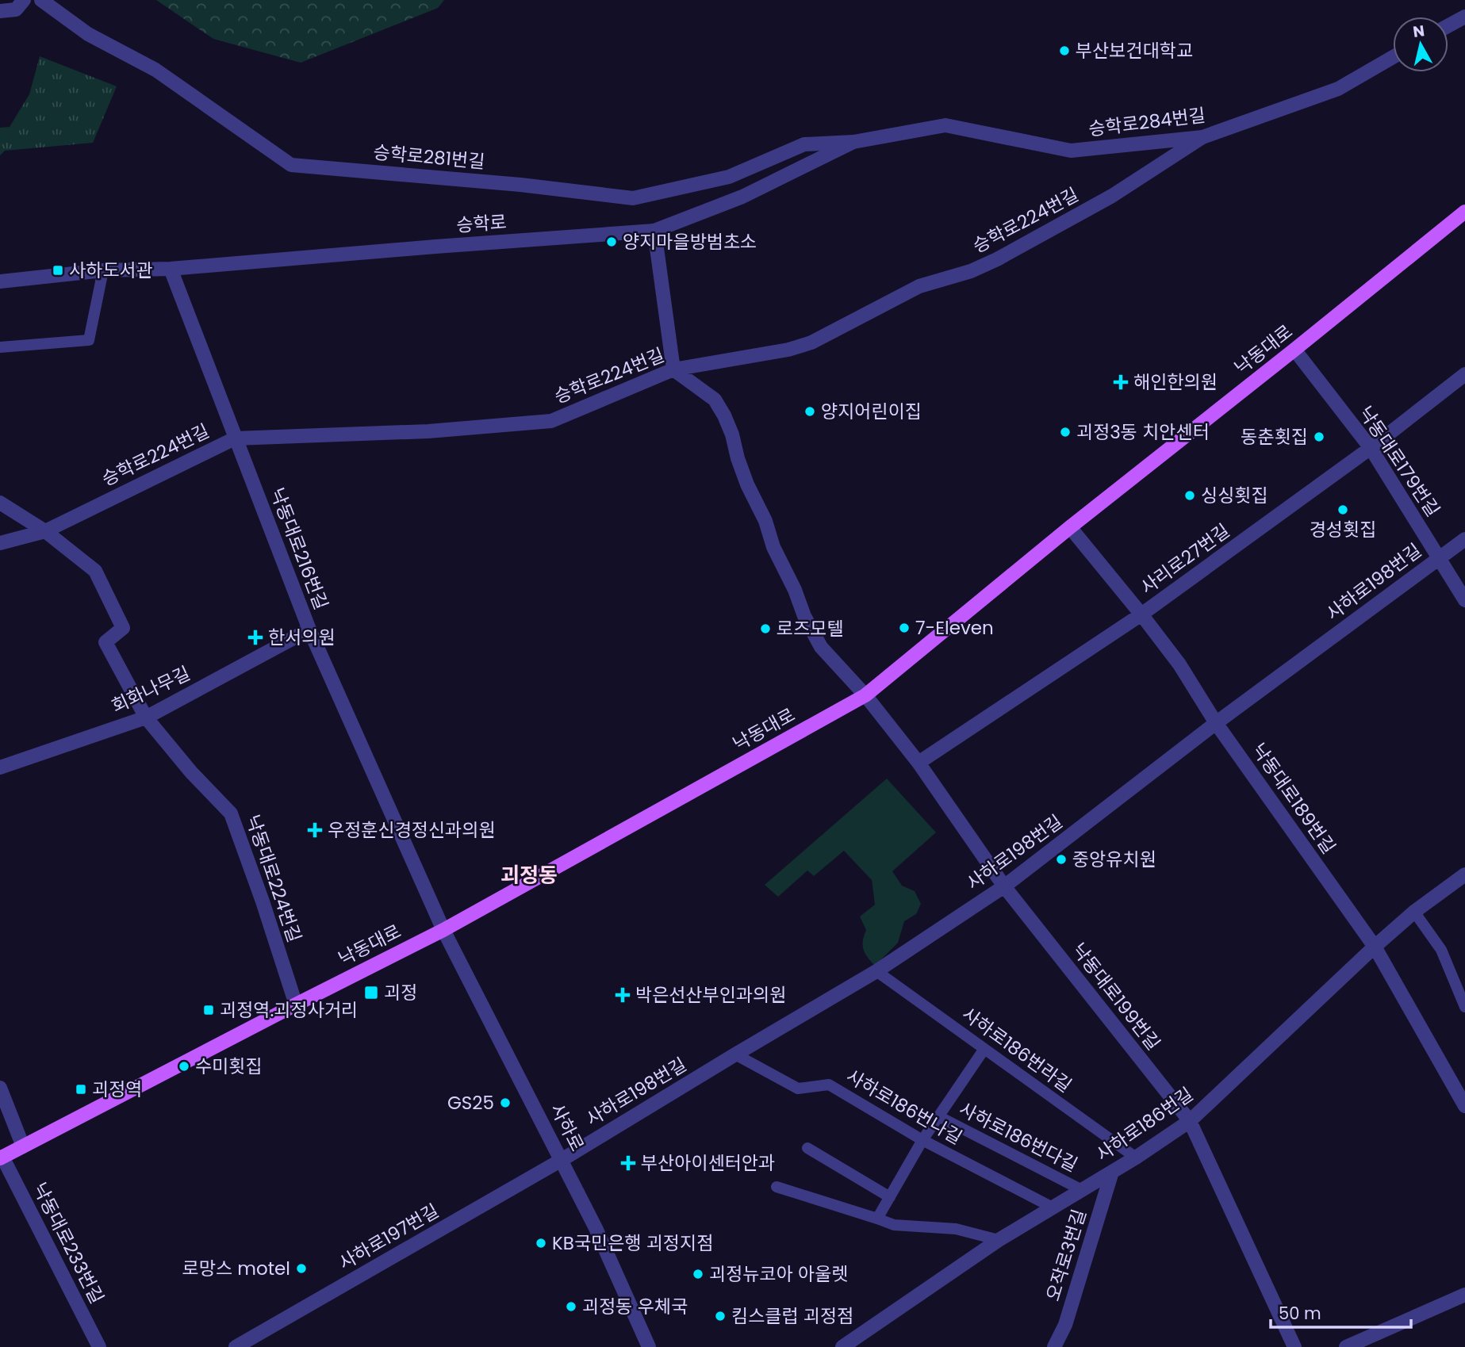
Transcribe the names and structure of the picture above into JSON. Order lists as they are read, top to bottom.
{
  "streets": {
    "main road": ["낙동대로"],
    "street": [
      "승학로284번길",
      "승학로281번길",
      "승학로224번길",
      "승학로",
      "낙동대로179번길",
      "낙동대로216번길",
      "사리로27번길",
      "사하로198번길",
      "회화나무길",
      "낙동대로189번길",
      "낙동대로224번길",
      "낙동대로199번길",
      "사하로186번길",
      "사하로",
      "사하로197번길",
      "낙동대로233번길",
      "오작로3번길"
    ],
    "lane": ["사하로186번라길", "사하로186번나길", "사하로186번다길"]
  },
  "crossings": [
    ["승학로284번길", "승학로224번길"],
    ["승학로284번길", "승학로"],
    ["승학로281번길", "승학로"],
    ["승학로224번길", "낙동대로216번길"],
    ["승학로224번길", "낙동대로224번길"],
    ["승학로224번길", "낙동대로199번길"],
    ["승학로", "낙동대로216번길"],
    ["낙동대로", "낙동대로179번길"],
    ["낙동대로", "낙동대로216번길"],
    ["낙동대로", "낙동대로189번길"],
    ["낙동대로", "낙동대로224번길"],
    ["낙동대로", "낙동대로199번길"],
    ["낙동대로", "사하로"],
    ["낙동대로", "낙동대로233번길"],
    ["낙동대로179번길", "사리로27번길"],
    ["낙동대로179번길", "사하로198번길"],
    ["낙동대로216번길", "회화나무길"],
    ["낙동대로216번길", "사하로"],
    ["사리로27번길", "낙동대로189번길"],
    ["사리로27번길", "낙동대로199번길"],
    ["사하로198번길", "낙동대로189번길"],
    ["사하로198번길", "낙동대로199번길"],
    ["사하로198번길", "사하로186번라길"],
    ["사하로198번길", "사하로186번나길"],
    ["사하로198번길", "사하로"],
    ["사하로198번길", "사하로197번길"],
    ["회화나무길", "낙동대로224번길"],
    ["낙동대로189번길", "사하로186번길"],
    ["낙동대로199번길", "사하로186번길"],
    ["사하로186번라길", "사하로186번길"],
    ["사하로186번나길", "사하로186번길"],
    ["사하로186번길", "사하로186번다길"],
    ["사하로186번길", "오작로3번길"],
    ["사하로", "사하로197번길"]
  ],
  "districts": ["괴정동"],
  "places": {
    "other": [
      "부산보건대학교",
      "양지마을방범초소",
      "양지어린이집",
      "괴정3동 치안센터",
      "동춘횟집",
      "싱싱횟집",
      "경성횟집",
      "7-Eleven",
      "로즈모텔",
      "중앙유치원",
      "수미횟집",
      "GS25",
      "KB국민은행 괴정지점",
      "로망스 motel",
      "괴정뉴코아 아울렛",
      "괴정동 우체국",
      "킴스클럽 괴정점"
    ],
    "transit": [
      "사하도서관",
      "괴정",
      "괴정역.괴정사거리",
      "괴정역"
    ],
    "health": [
      "해인한의원",
      "한서의원",
      "우정훈신경정신과의원",
      "박은선산부인과의원",
      "부산아이센터안과"
    ]
  },
  "scale_bar": "50 m",
  "north": "top"
}
